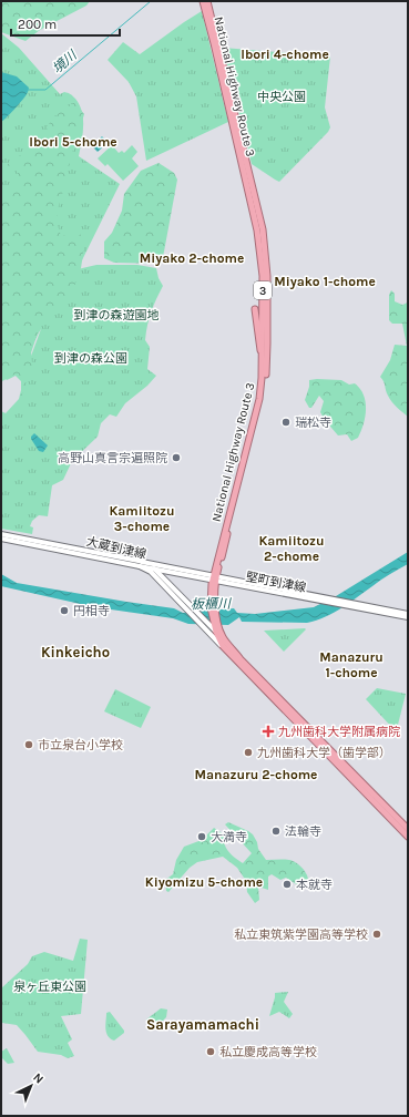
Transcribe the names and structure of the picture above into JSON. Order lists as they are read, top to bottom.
{
  "streets": {
    "highway": ["National Highway Route 3", "3"],
    "main road": ["大蔵到津線", "堅町到津線"]
  },
  "crossings": [
    ["National Highway Route 3", "大蔵到津線"],
    ["National Highway Route 3", "堅町到津線"],
    ["大蔵到津線", "堅町到津線"]
  ],
  "districts": [
    "Ibori 4-chome",
    "Ibori 5-chome",
    "Miyako 2-chome",
    "Miyako 1-chome",
    "Kamiitozu 3-chome",
    "Kamiitozu 2-chome",
    "Kinkeicho",
    "Manazuru 1-chome",
    "Manazuru 2-chome",
    "Kiyomizu 5-chome",
    "Sarayamamachi"
  ],
  "water": ["境川", "板櫃川"],
  "parks": [
    "中央公園",
    "到津の森遊園地",
    "到津の森公園",
    "泉ヶ丘東公園"
  ],
  "places": {
    "other": [
      "瑞松寺",
      "高野山真言宗遍照院",
      "円相寺",
      "市立泉台小学校",
      "九州歯科大学（歯学部）",
      "法輪寺",
      "大満寺",
      "本就寺",
      "私立東筑紫学園高等学校",
      "私立慶成高等学校"
    ],
    "health": ["九州歯科大学附属病院"]
  },
  "scale_bar": "200 m",
  "north": "top right"
}
